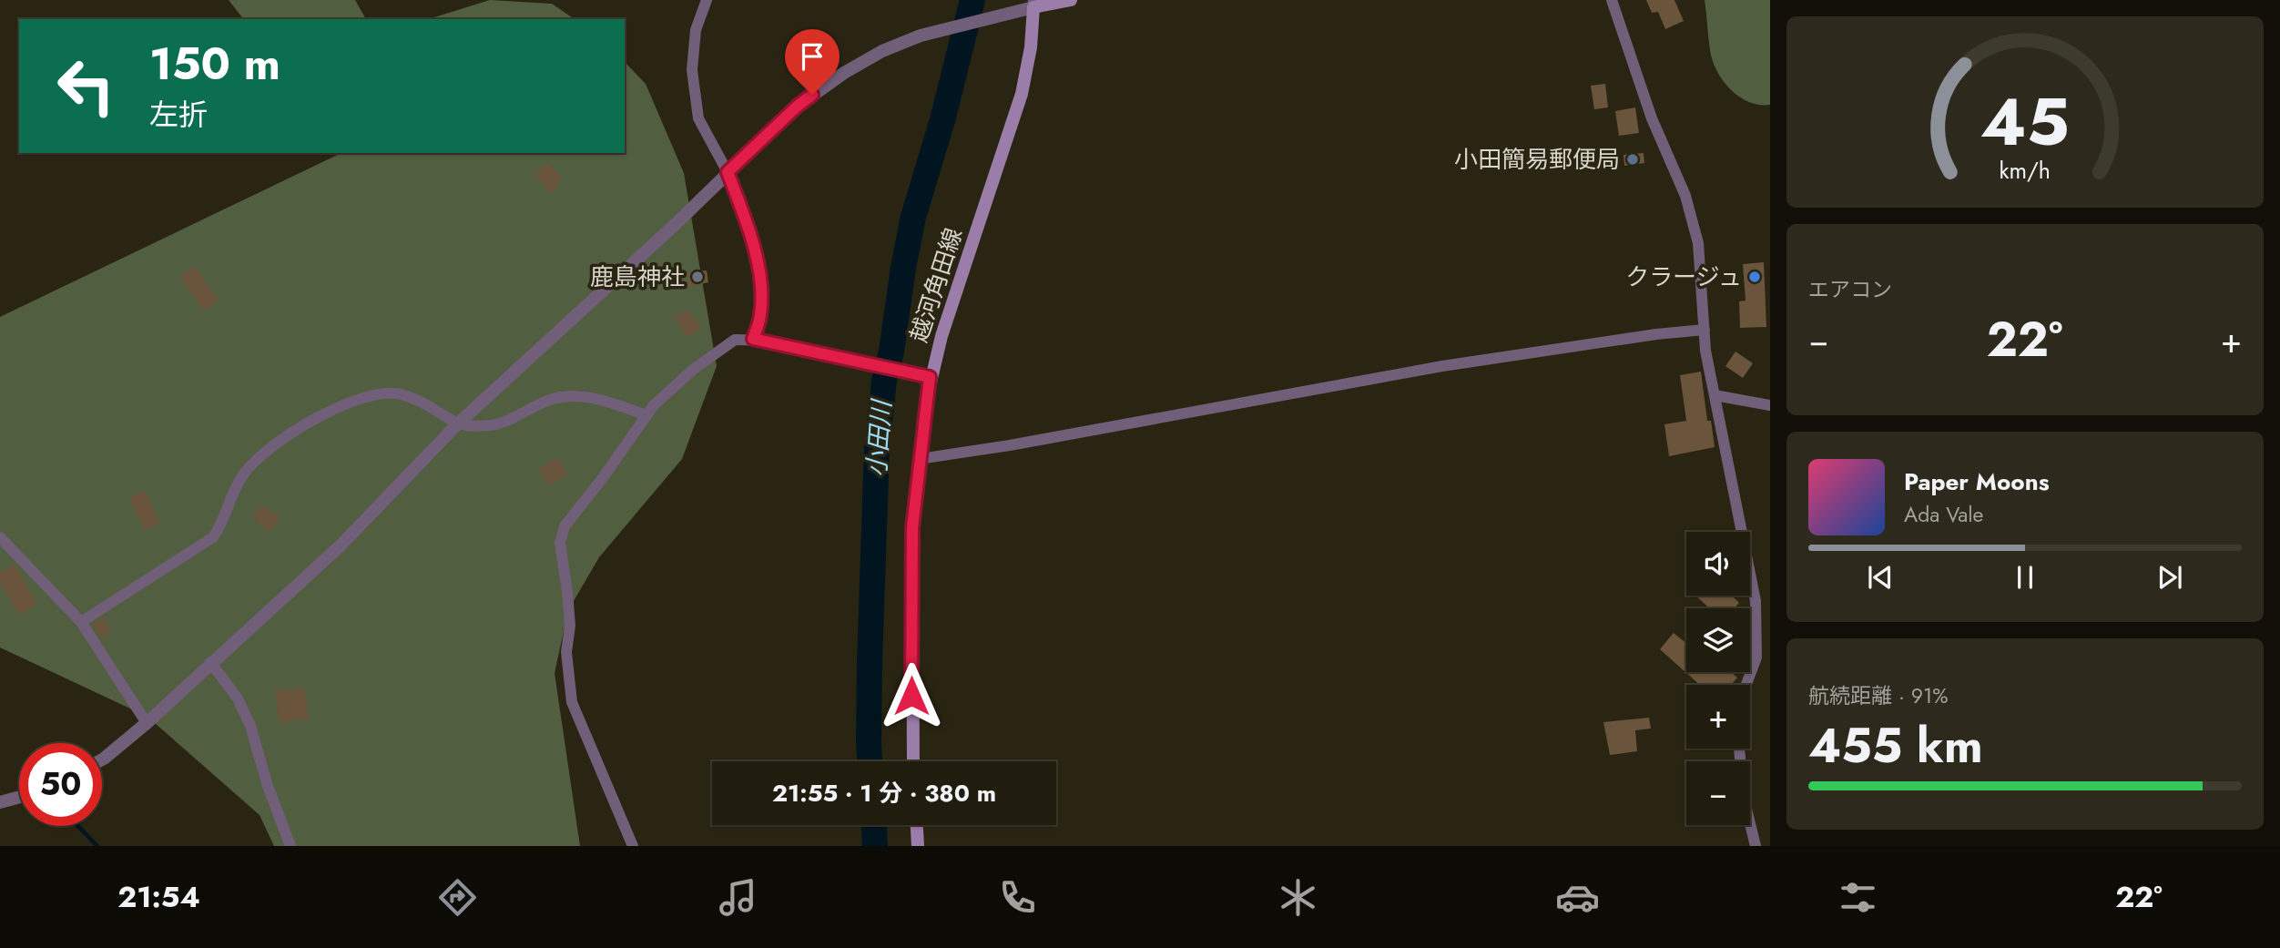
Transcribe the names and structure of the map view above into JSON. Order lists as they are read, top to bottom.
{
  "streets": {
    "main road": ["越河角田線"]
  },
  "water": ["小田川"],
  "places": ["小田簡易郵便局", "鹿島神社", "クラージュ"],
  "page": {
    "turn": ["150 m", "左折"],
    "tile": [
      "エアコン",
      ["航続距離 · 91%", "455 km"]
    ],
    "heat": ["−", "22°", "+"],
    "song": ["Paper Moons", "Ada Vale"],
    "map_buttons": ["+", "−"],
    "limit": "50",
    "trip": "21:55 · 1 分 · 380 m",
    "tabs": ["21:54", "22°"],
    "gauge": ["45", "km/h"]
  }
}
